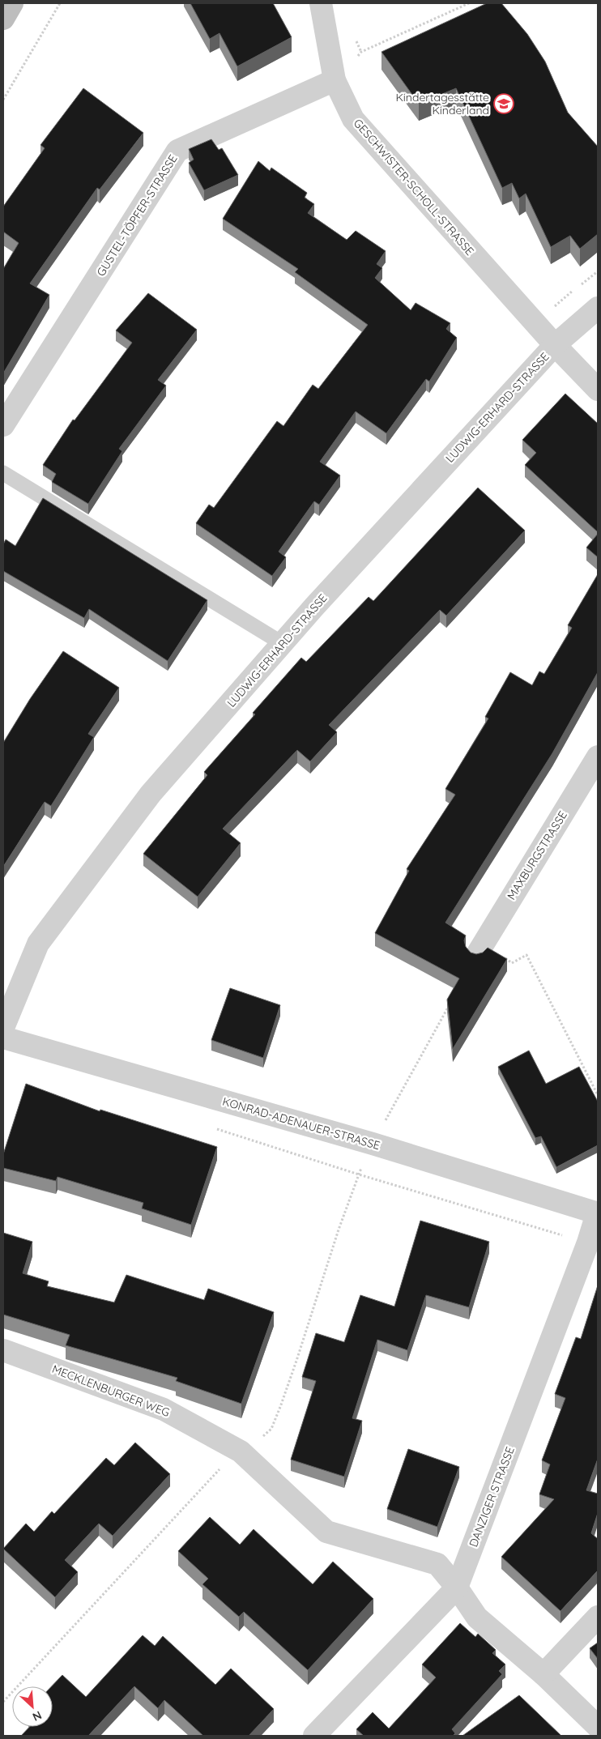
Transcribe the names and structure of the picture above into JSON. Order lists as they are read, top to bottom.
{
  "streets": {
    "street": [
      "GESCHWISTER-SCHOLL-STRASSE",
      "GUSTEL-TÖPFER-STRASSE",
      "LUDWIG-ERHARD-STRASSE",
      "MAXBURGSTRASSE",
      "KONRAD-ADENAUER-STRASSE",
      "MECKLENBURGER WEG",
      "DANZIGER STRASSE"
    ]
  },
  "crossings": [
    ["GESCHWISTER-SCHOLL-STRASSE", "GUSTEL-TÖPFER-STRASSE"],
    ["GESCHWISTER-SCHOLL-STRASSE", "LUDWIG-ERHARD-STRASSE"],
    ["KONRAD-ADENAUER-STRASSE", "DANZIGER STRASSE"],
    ["MECKLENBURGER WEG", "DANZIGER STRASSE"]
  ],
  "places": {
    "school or university": ["Kindertagesstätte Kinderland"]
  },
  "north": "bottom right"
}
